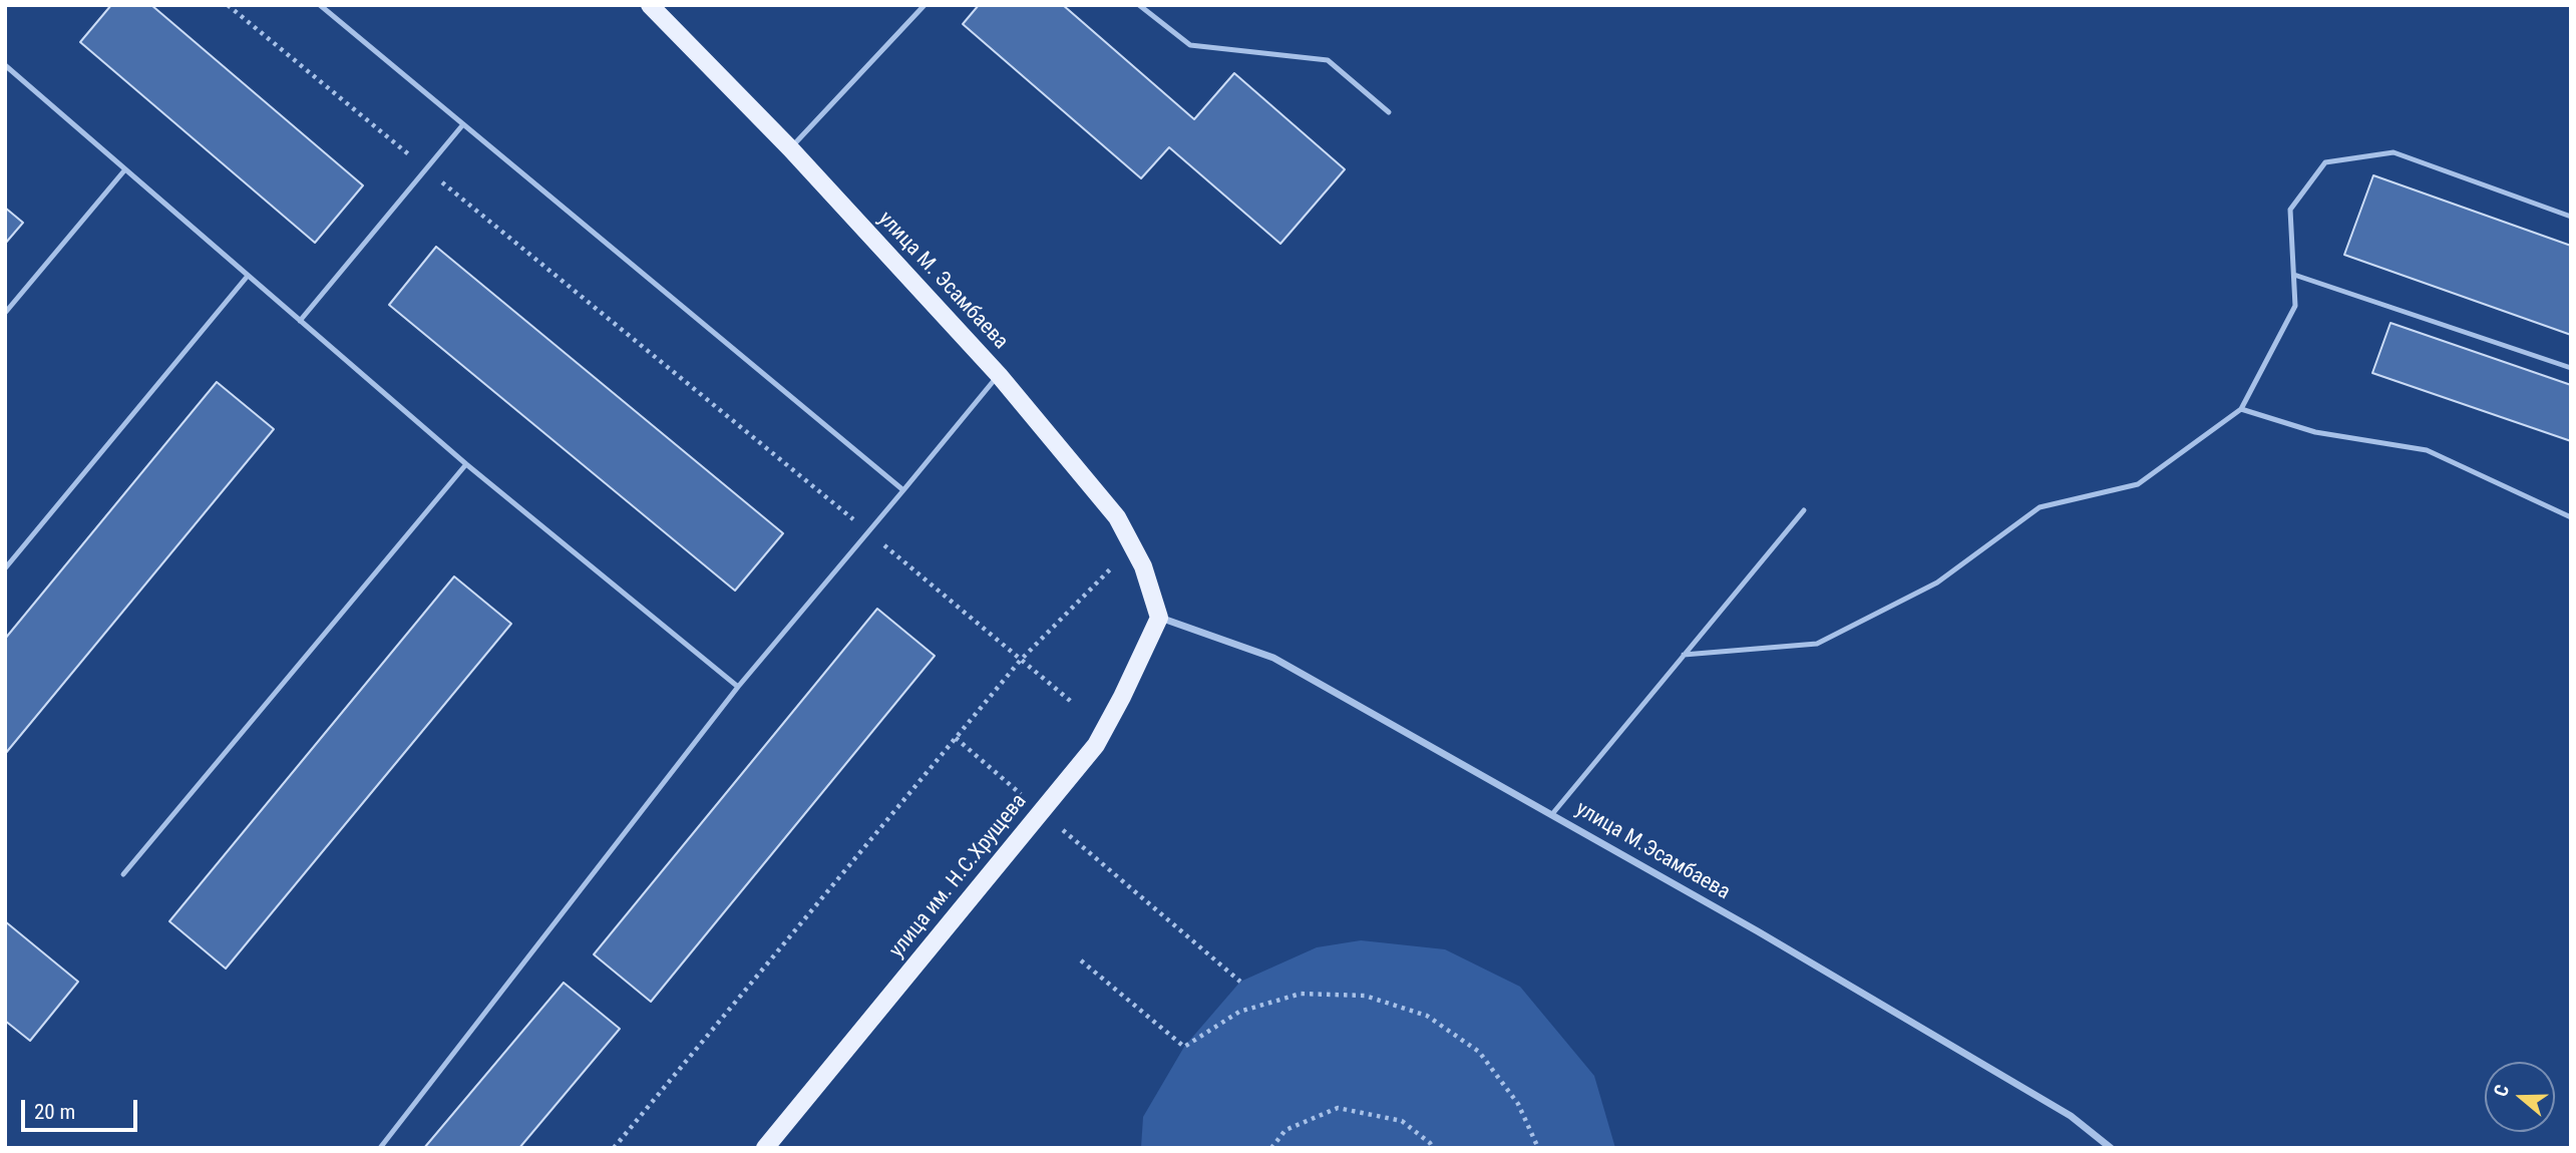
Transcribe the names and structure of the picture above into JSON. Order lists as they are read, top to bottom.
{
  "streets": {
    "main road": ["улица М. Эсамбаева", "улица им. Н.С.Хрущева"],
    "street": ["улица М.Эсамбаева"]
  },
  "crossings": [
    ["улица М. Эсамбаева", "улица М.Эсамбаева"],
    ["улица М. Эсамбаева", "улица им. Н.С.Хрущева"],
    ["улица М.Эсамбаева", "улица им. Н.С.Хрущева"]
  ],
  "scale_bar": "20 m",
  "north": "left"
}
